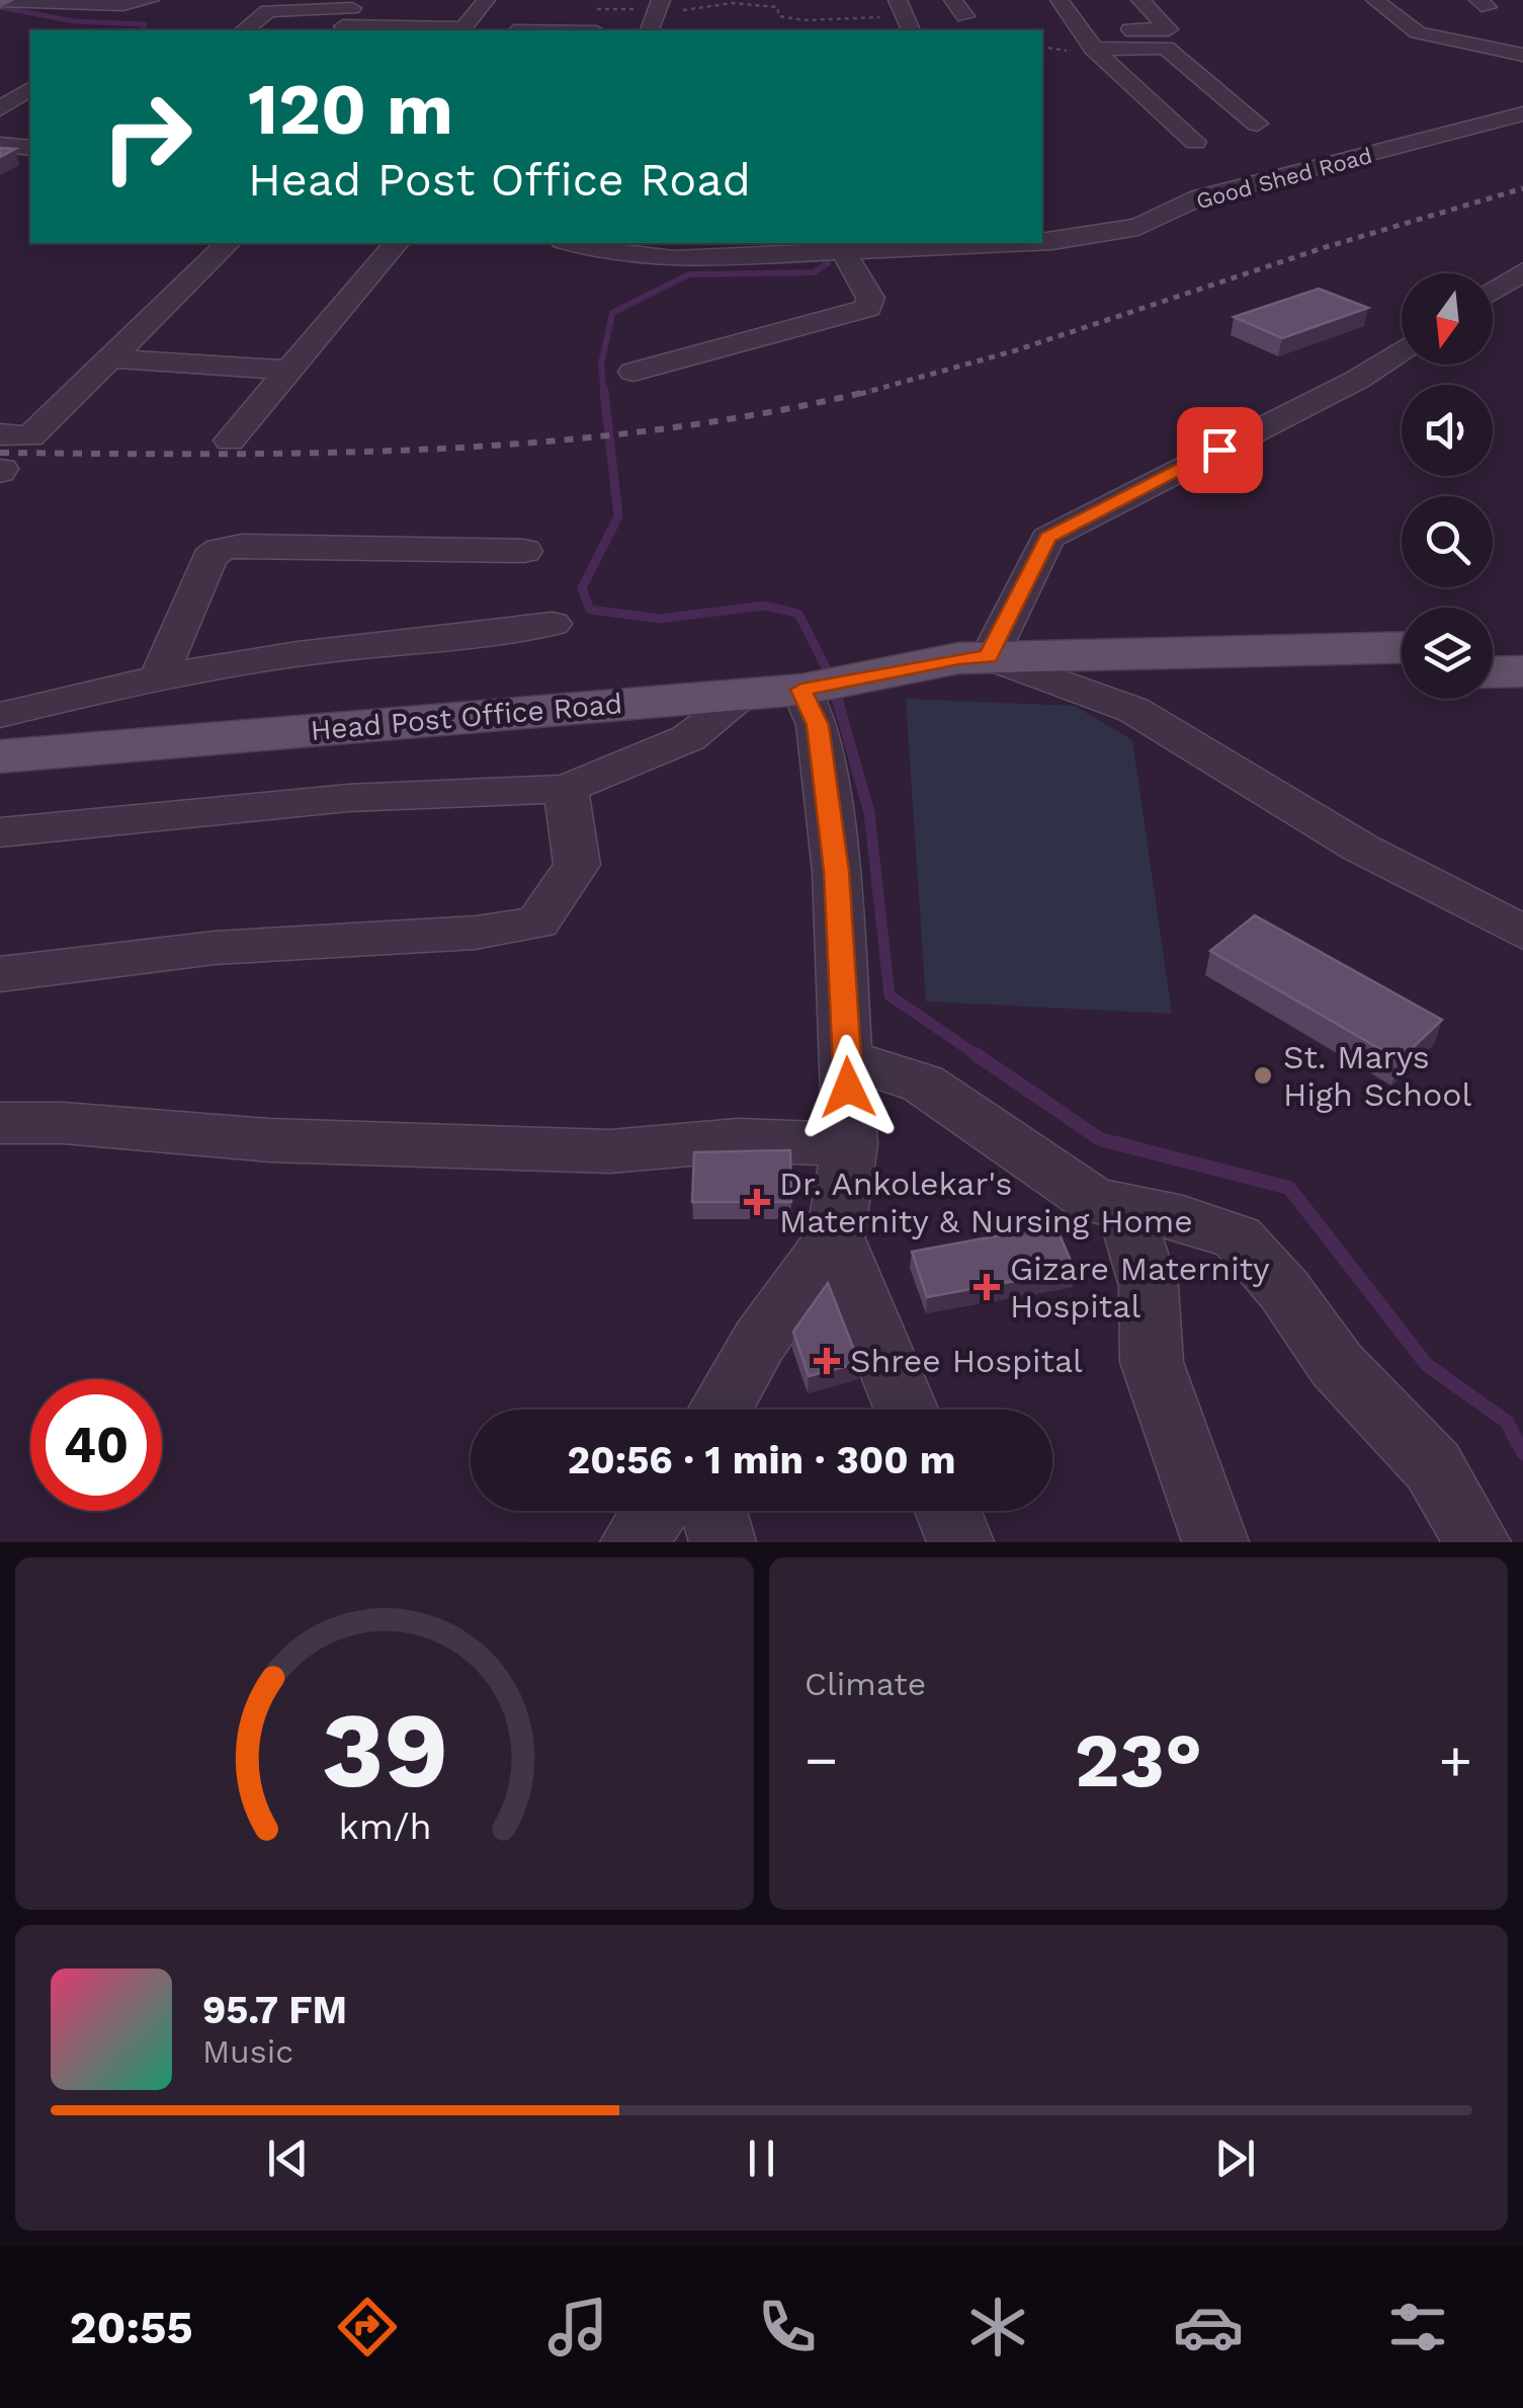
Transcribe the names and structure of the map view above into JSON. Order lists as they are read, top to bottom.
{
  "streets": {
    "main road": ["Head Post Office Road"],
    "street": ["Good Shed Road"]
  },
  "places": {
    "other": ["St. Marys High School"],
    "health": ["Dr. Ankolekar's Maternity & Nursing Home", "Gizare Maternity Hospital", "Shree Hospital"]
  },
  "north": "bottom",
  "page": {
    "turn": ["120 m", "Head Post Office Road"],
    "limit": "40",
    "trip": "20:56 · 1 min · 300 m",
    "tile": "Climate",
    "heat": ["−", "23°", "+"],
    "song": ["95.7 FM", "Music"],
    "tabs": "20:55",
    "gauge": ["39", "km/h"]
  }
}
